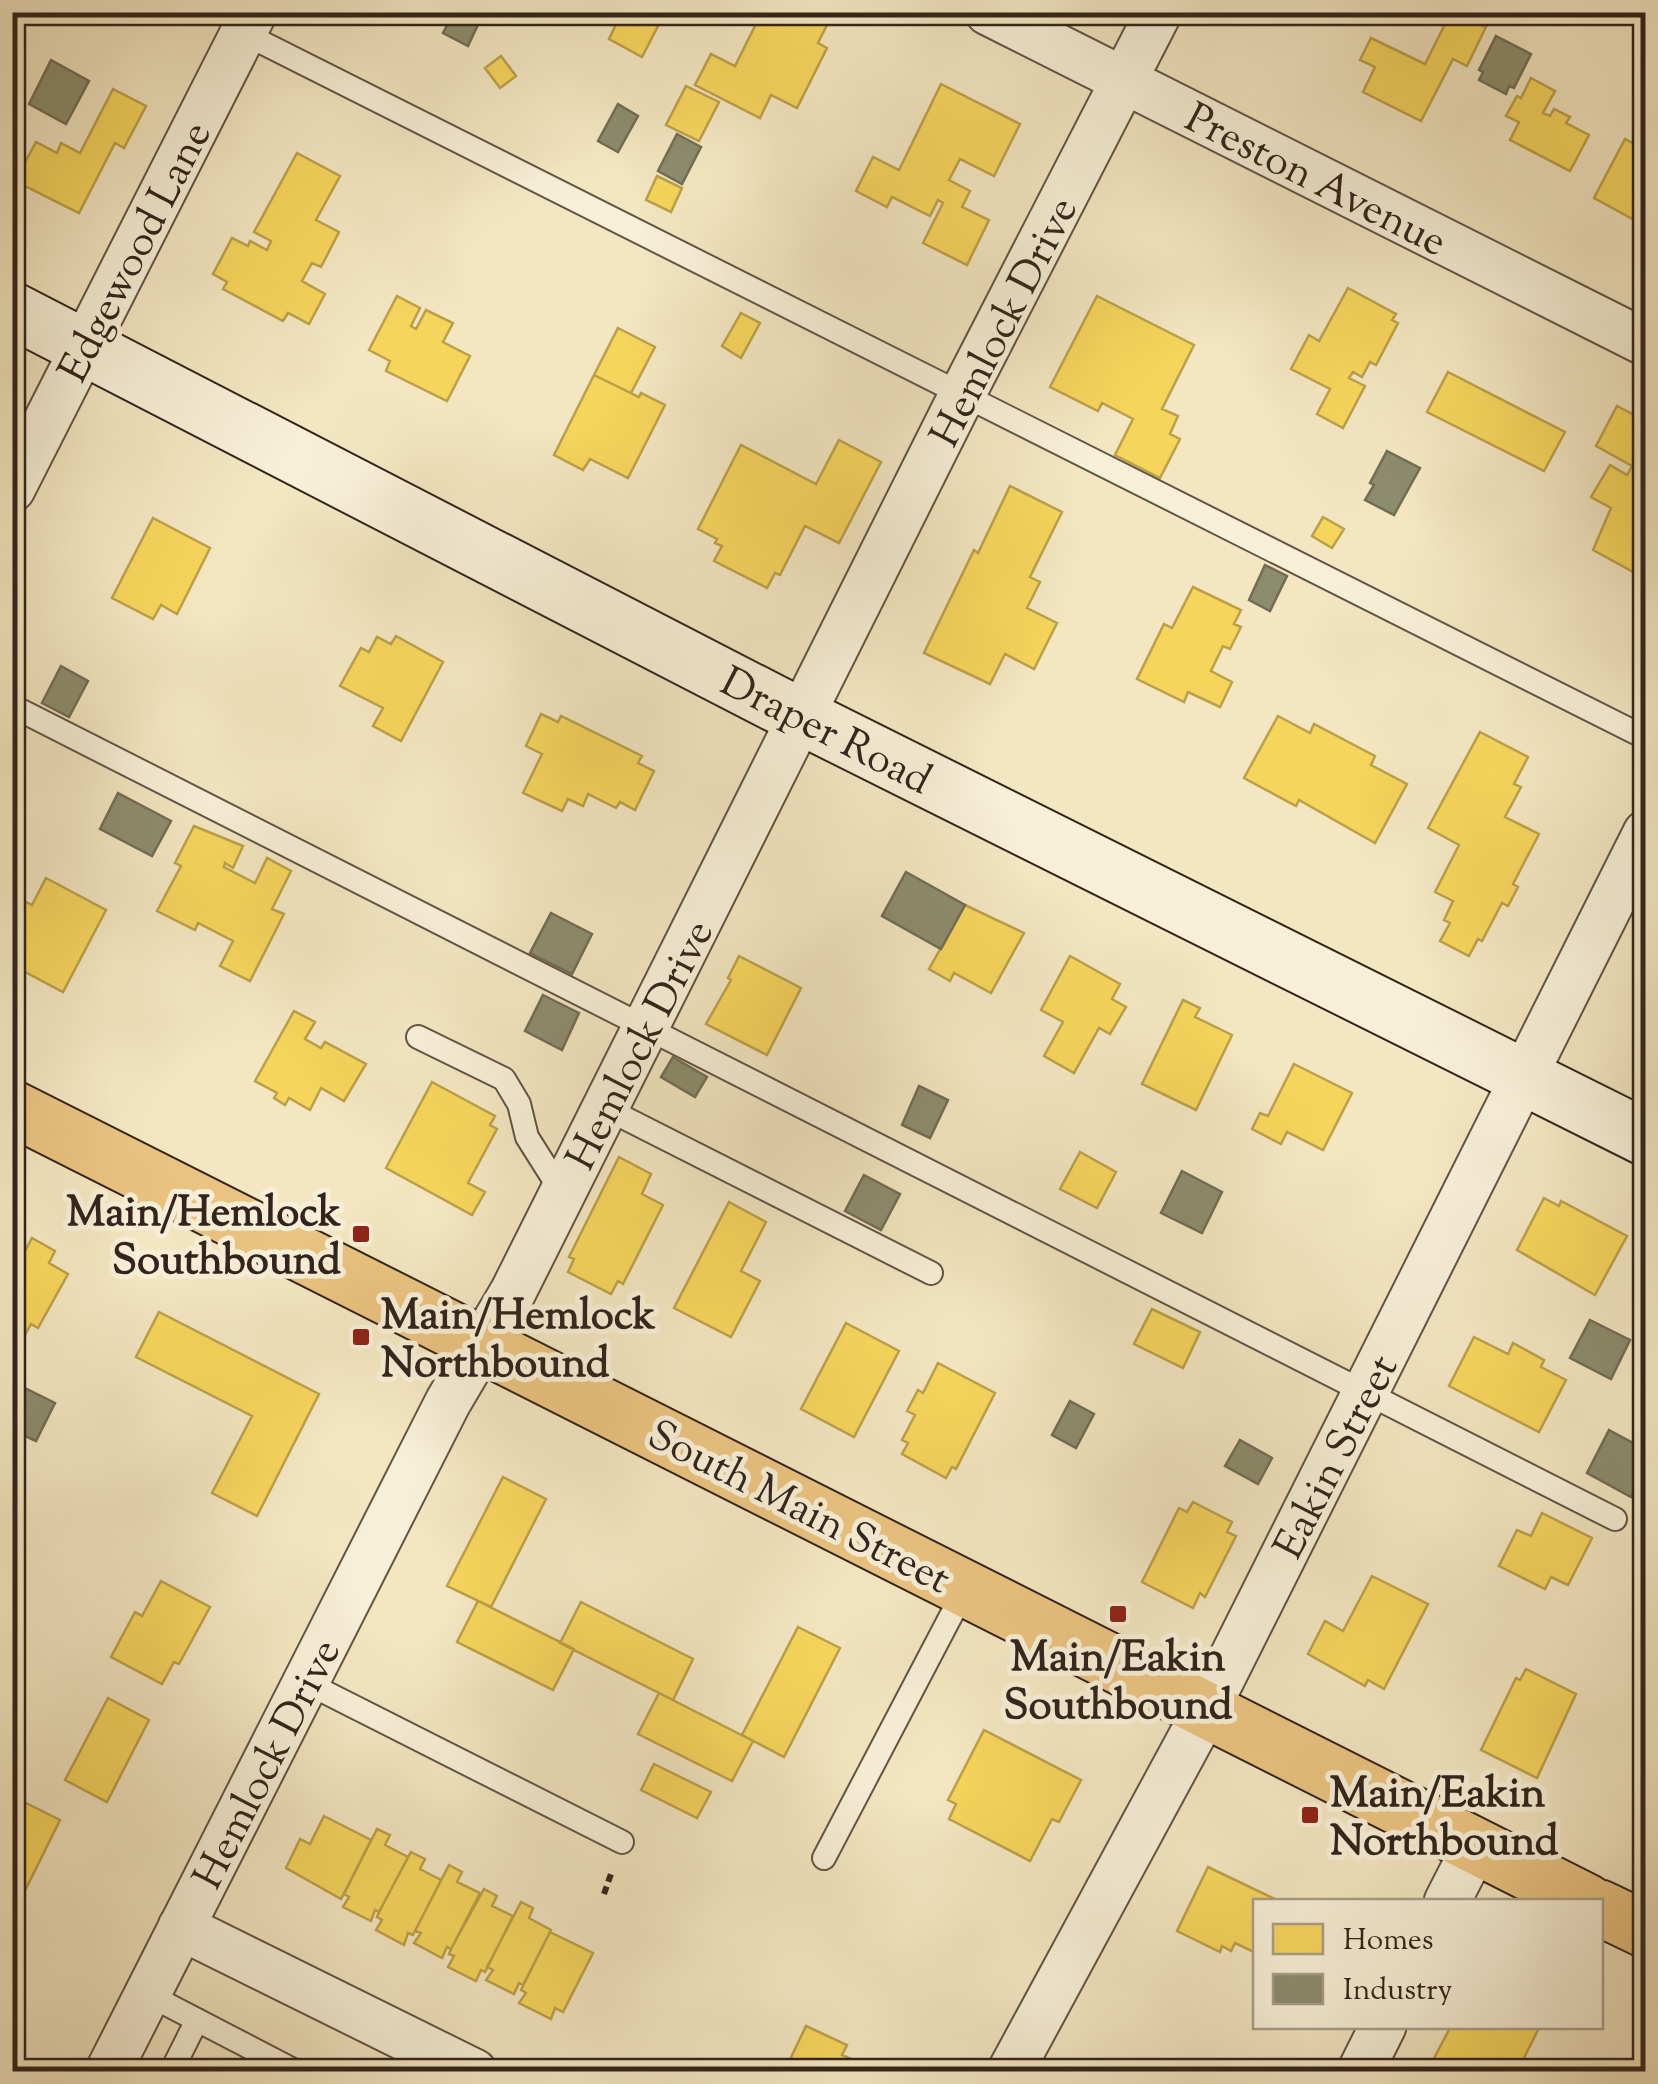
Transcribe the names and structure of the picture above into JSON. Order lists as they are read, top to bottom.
{
  "streets": {
    "main road": ["South Main Street"],
    "street": [
      "Preston Avenue",
      "Edgewood Lane",
      "Hemlock Drive",
      "Draper Road",
      "Eakin Street"
    ]
  },
  "crossings": [
    ["Preston Avenue", "Hemlock Drive"],
    ["Edgewood Lane", "Draper Road"],
    ["Hemlock Drive", "Draper Road"],
    ["Hemlock Drive", "South Main Street"],
    ["Draper Road", "Eakin Street"],
    ["Eakin Street", "South Main Street"]
  ],
  "places": {
    "transit": [
      "Main/Hemlock Southbound",
      "Main/Hemlock Northbound",
      "Main/Eakin Southbound",
      "Main/Eakin Northbound"
    ]
  },
  "legend": ["Homes", "Industry"]
}
